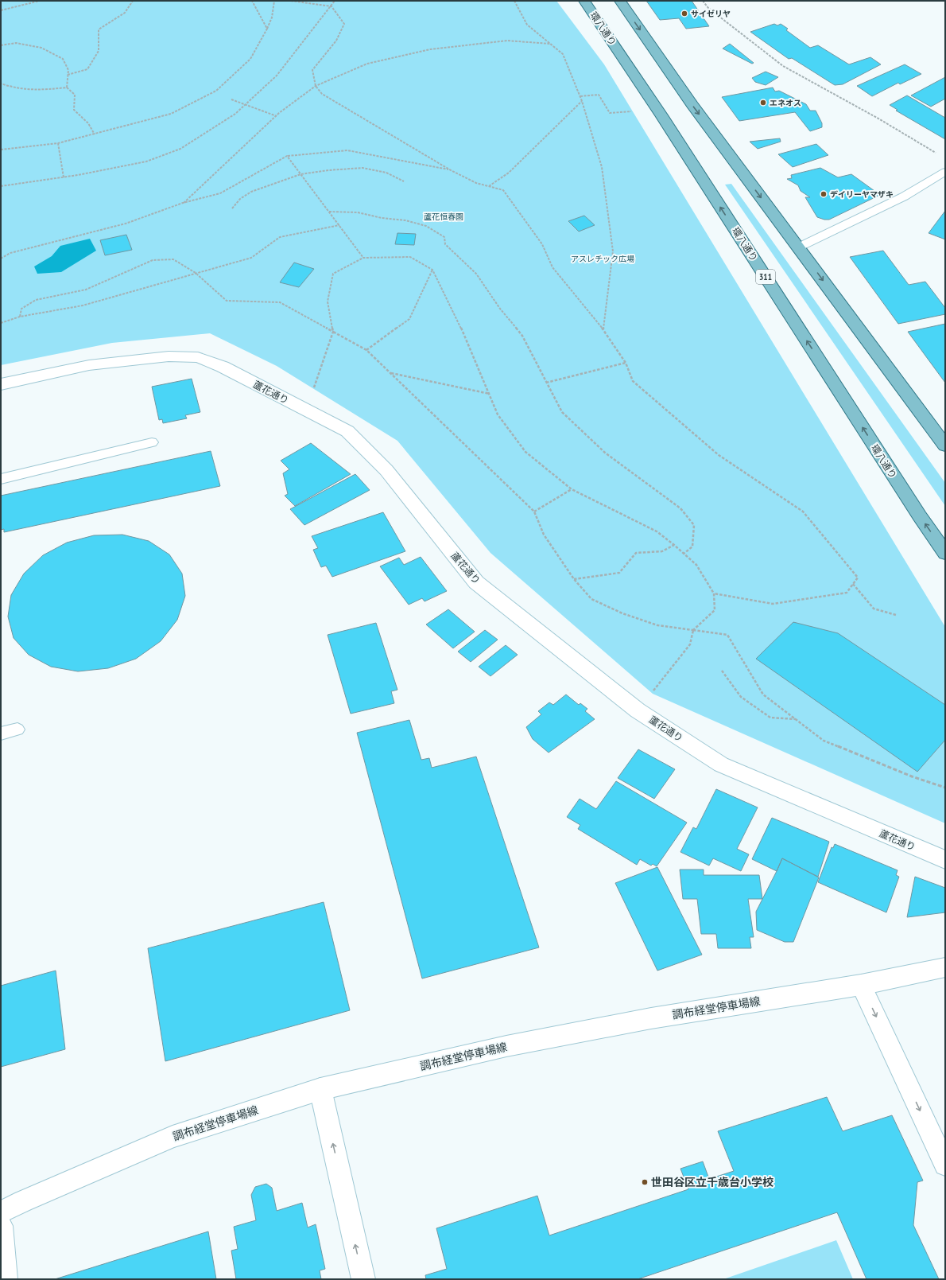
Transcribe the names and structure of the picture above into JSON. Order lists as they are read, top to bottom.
{
  "streets": {
    "main road": ["環八通り", "311"],
    "street": ["蘆花通り", "調布経堂停車場線"]
  },
  "parks": ["蘆花恒春園", "アスレチック広場"],
  "places": [
    "サイゼリヤ",
    "エネオス",
    "デイリーヤマザキ",
    "世田谷区立千歳台小学校"
  ]
}
